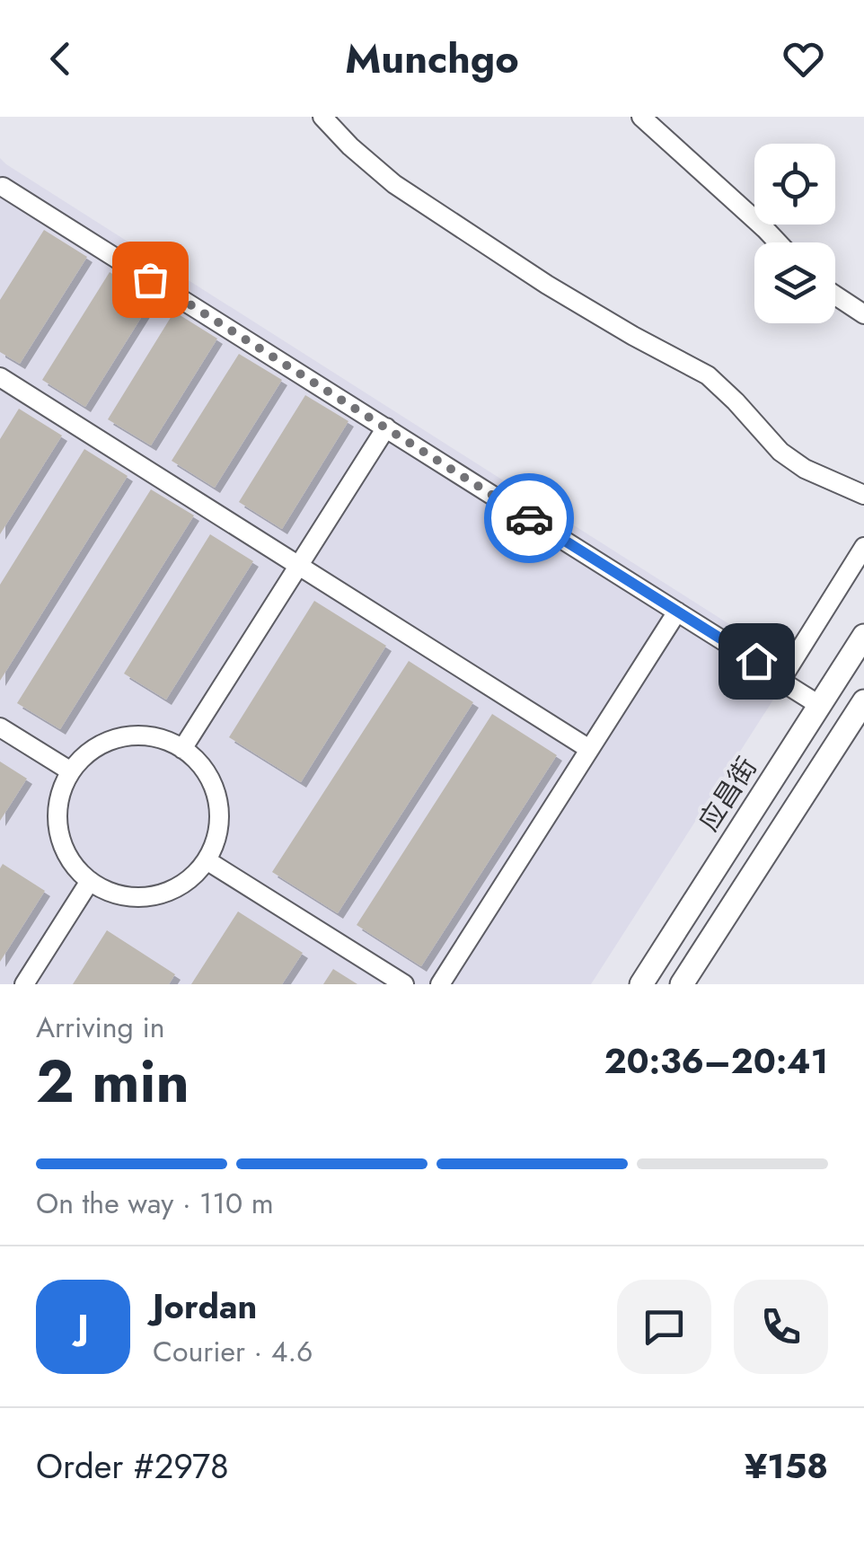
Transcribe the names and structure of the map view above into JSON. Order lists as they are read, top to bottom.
{
  "streets": {
    "main road": ["应昌街"]
  },
  "page": {
    "header": "Munchgo",
    "heading": ["2 min", "Arriving in", "20:36–20:41"],
    "panel": [
      "Jordan",
      "Courier · 4.6",
      "Order #2978",
      "¥158"
    ],
    "bar": "On the way · 110 m",
    "round": "J"
  }
}
